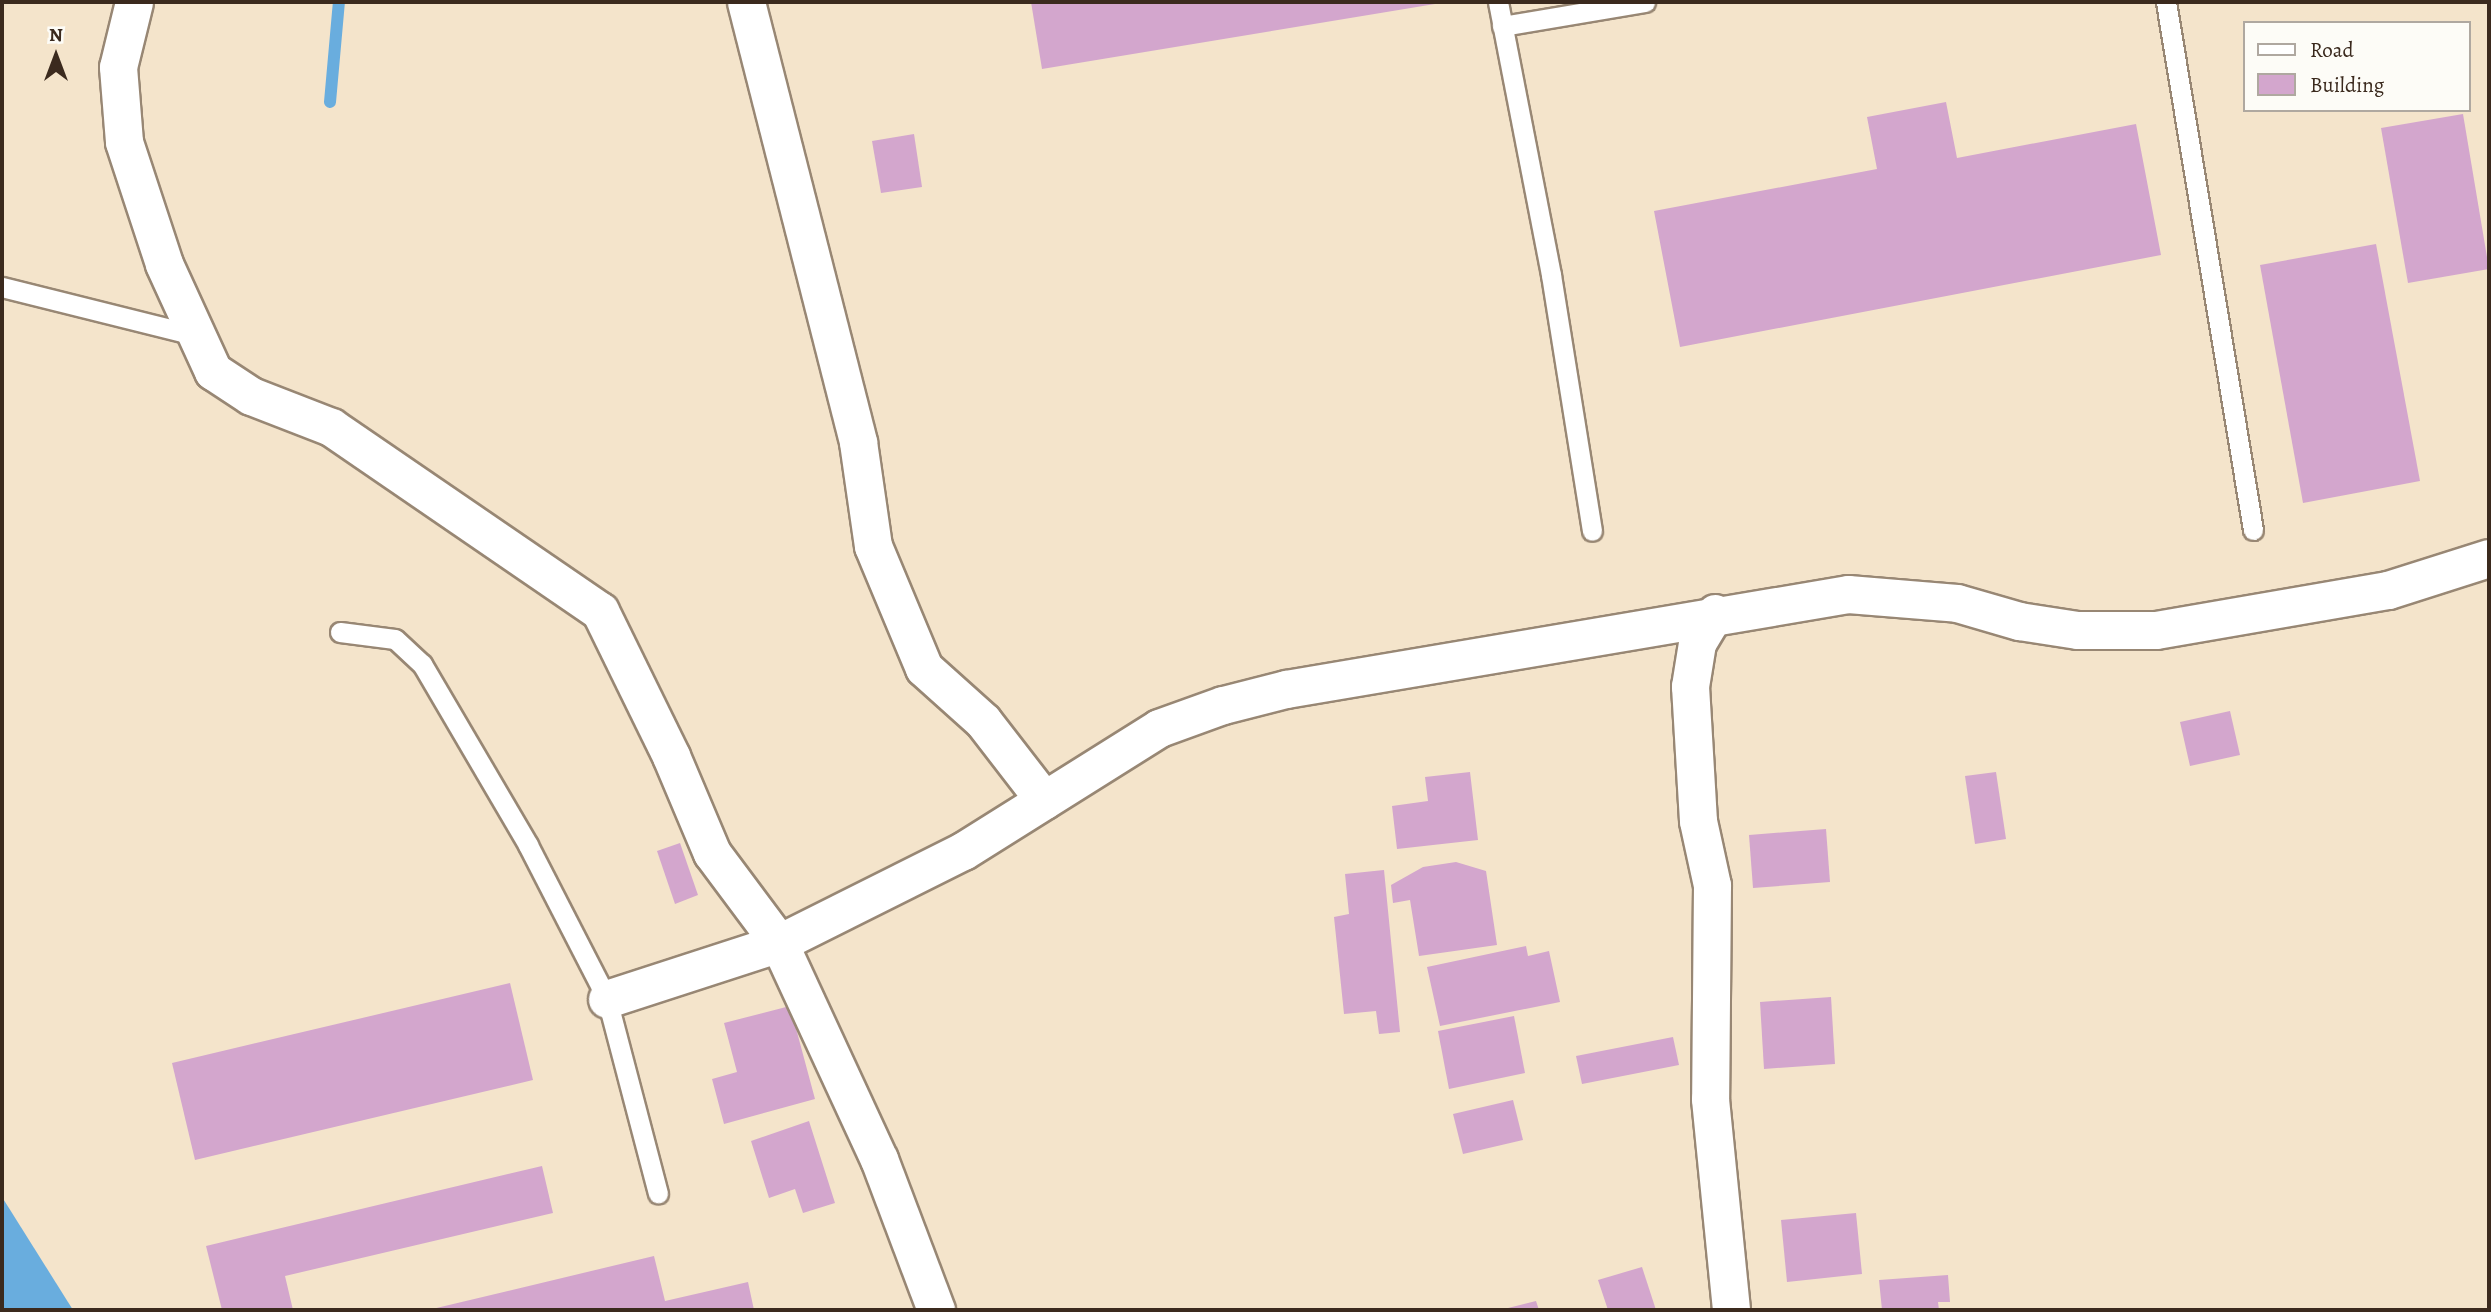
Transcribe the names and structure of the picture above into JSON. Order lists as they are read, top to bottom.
{
  "legend": ["Road", "Building"],
  "north": "top"
}
